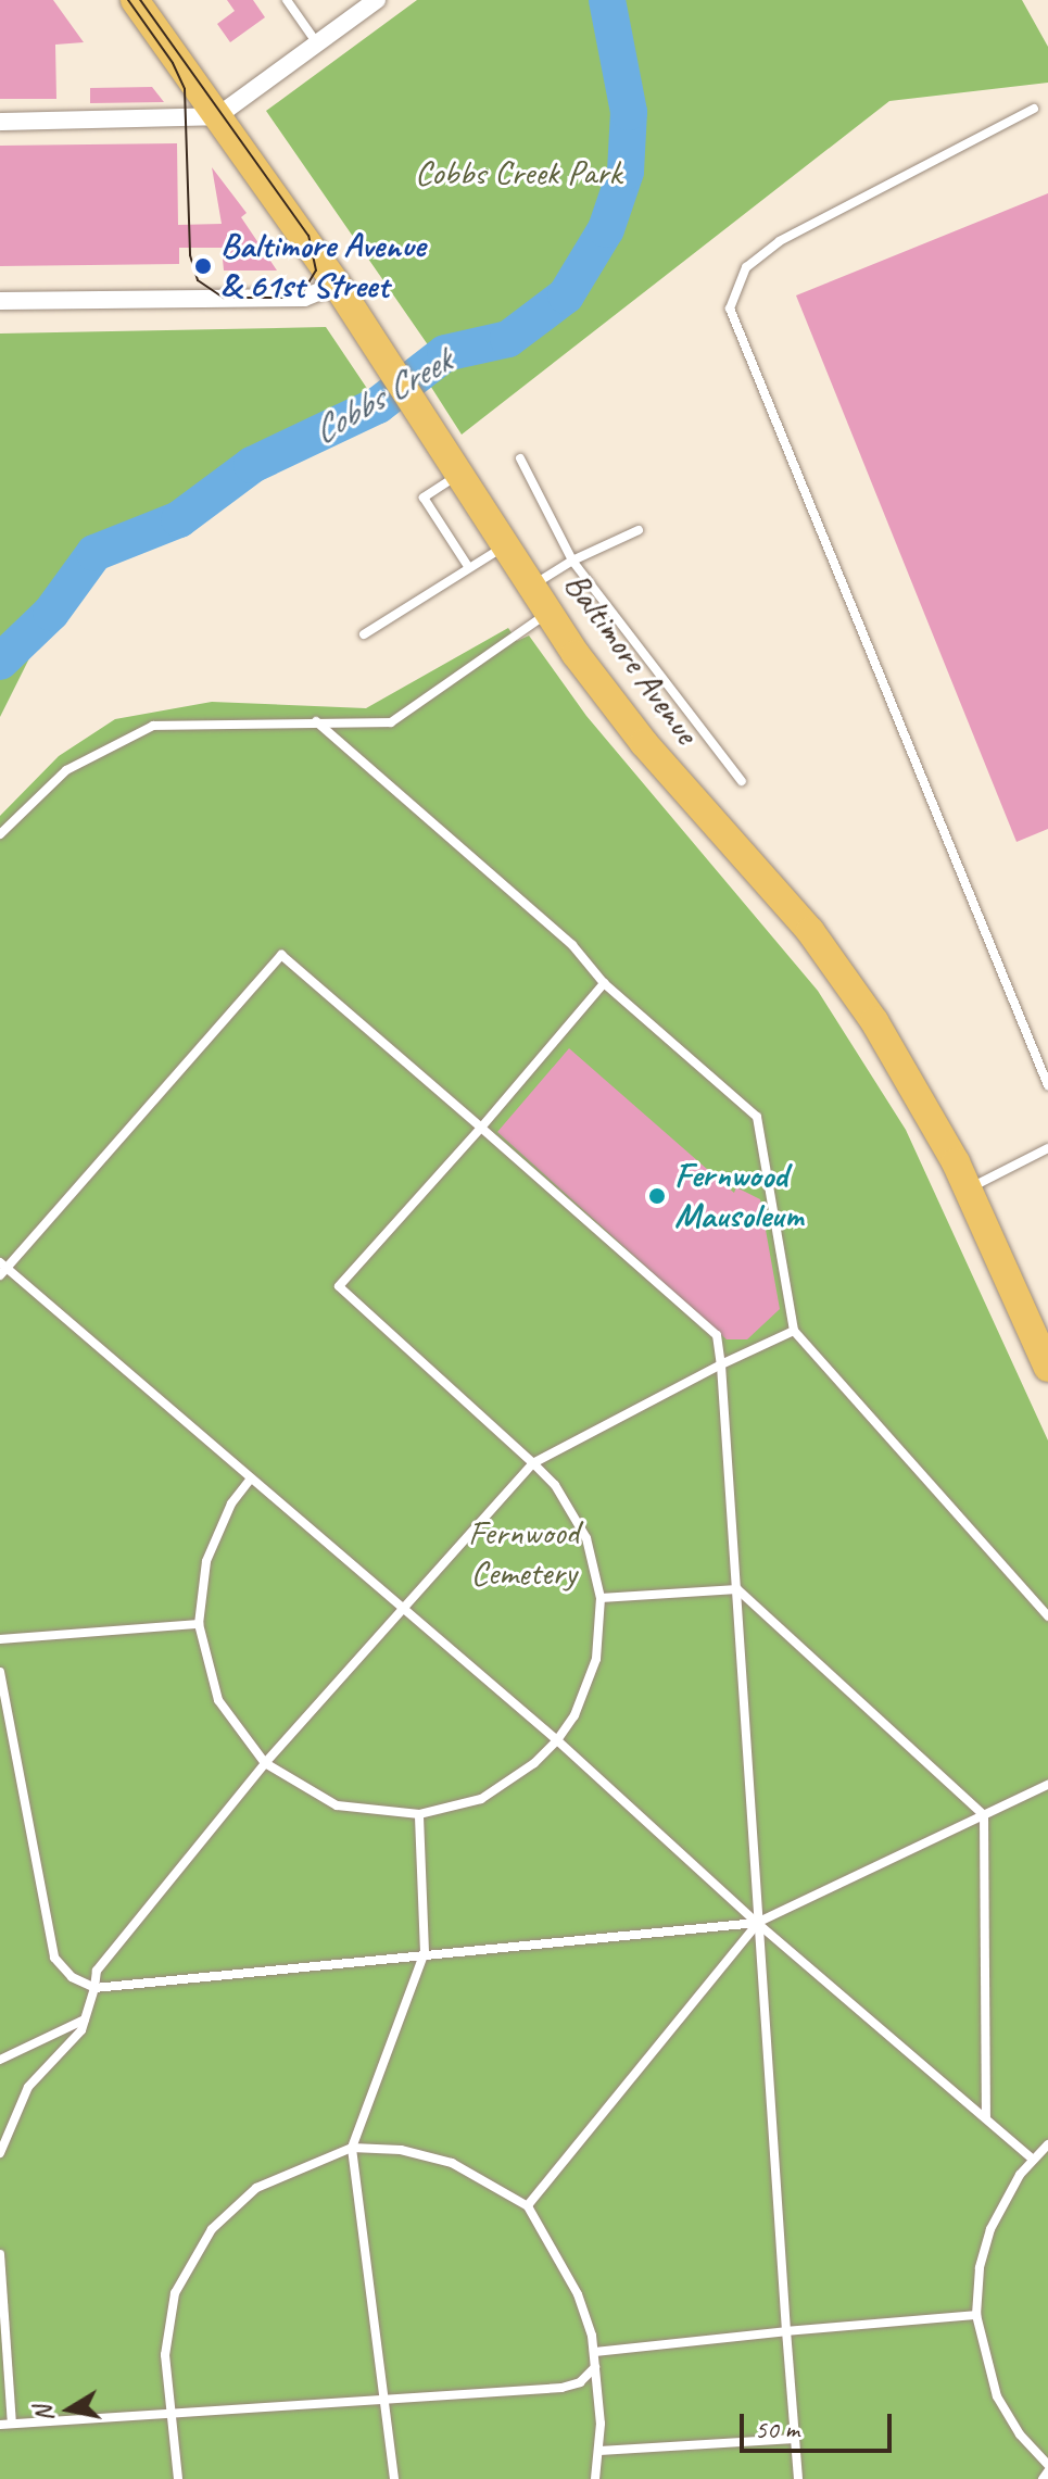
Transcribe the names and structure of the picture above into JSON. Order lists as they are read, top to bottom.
{
  "streets": {
    "main road": ["Baltimore Avenue"]
  },
  "water": ["Cobbs Creek"],
  "parks": ["Cobbs Creek Park", "Fernwood Cemetery"],
  "places": ["Baltimore Avenue & 61st Street", "Fernwood Mausoleum"],
  "scale_bar": "50 m",
  "north": "left"
}
